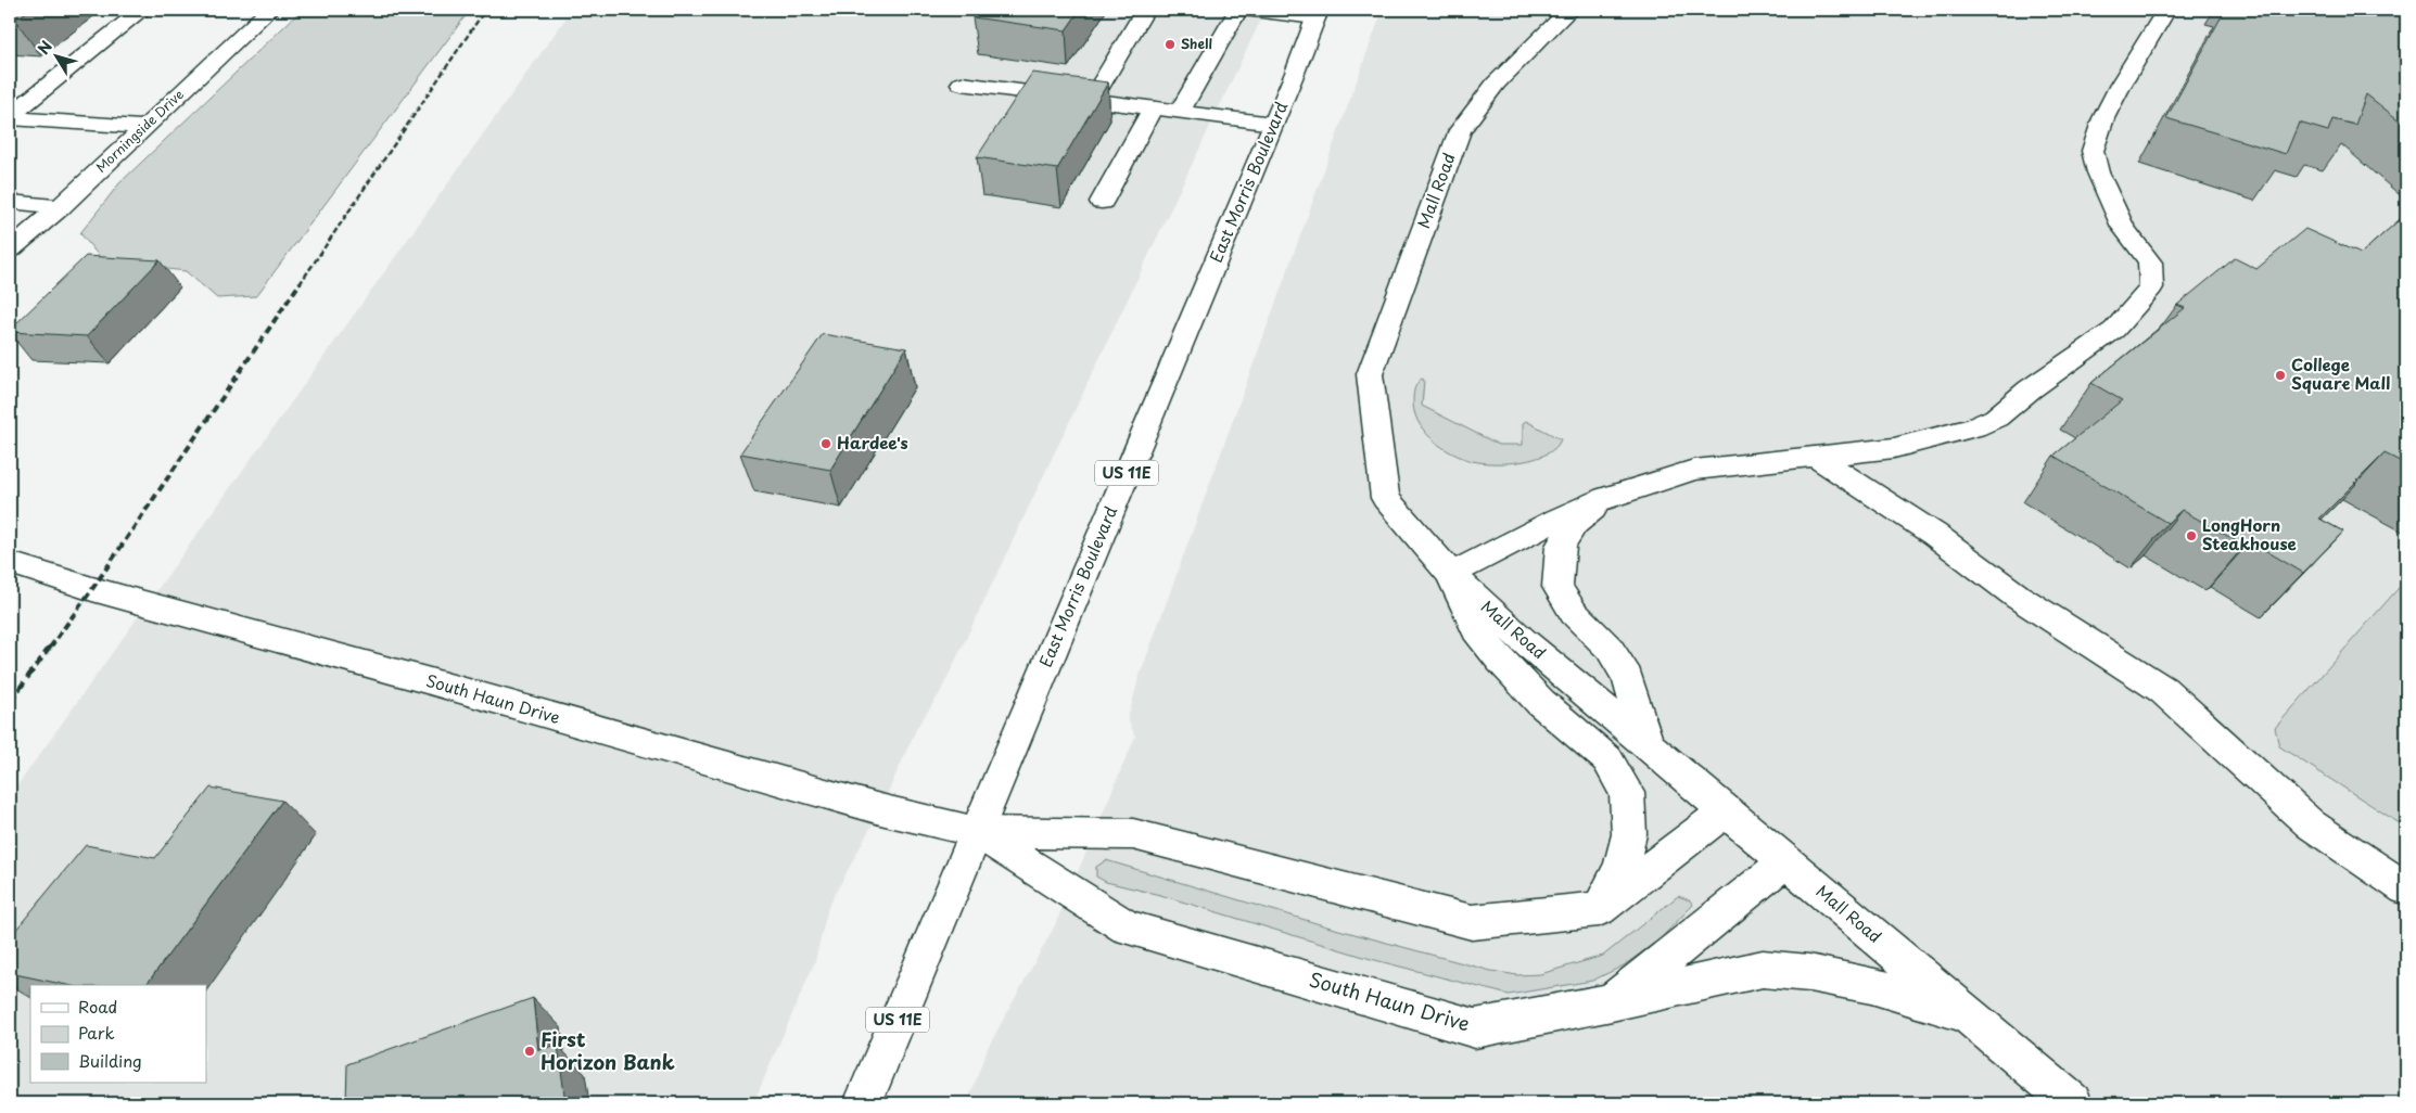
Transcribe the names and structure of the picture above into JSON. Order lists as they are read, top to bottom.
{
  "streets": {
    "street": [
      "Morningside Drive",
      "East Morris Boulevard",
      "Mall Road",
      "US 11E",
      "South Haun Drive"
    ]
  },
  "crossings": [
    ["East Morris Boulevard", "South Haun Drive"],
    ["Mall Road", "South Haun Drive"]
  ],
  "places": [
    "Shell",
    "College Square Mall",
    "Hardee's",
    "LongHorn Steakhouse",
    "First Horizon Bank"
  ],
  "legend": ["Road", "Park", "Building"],
  "north": "top left"
}
